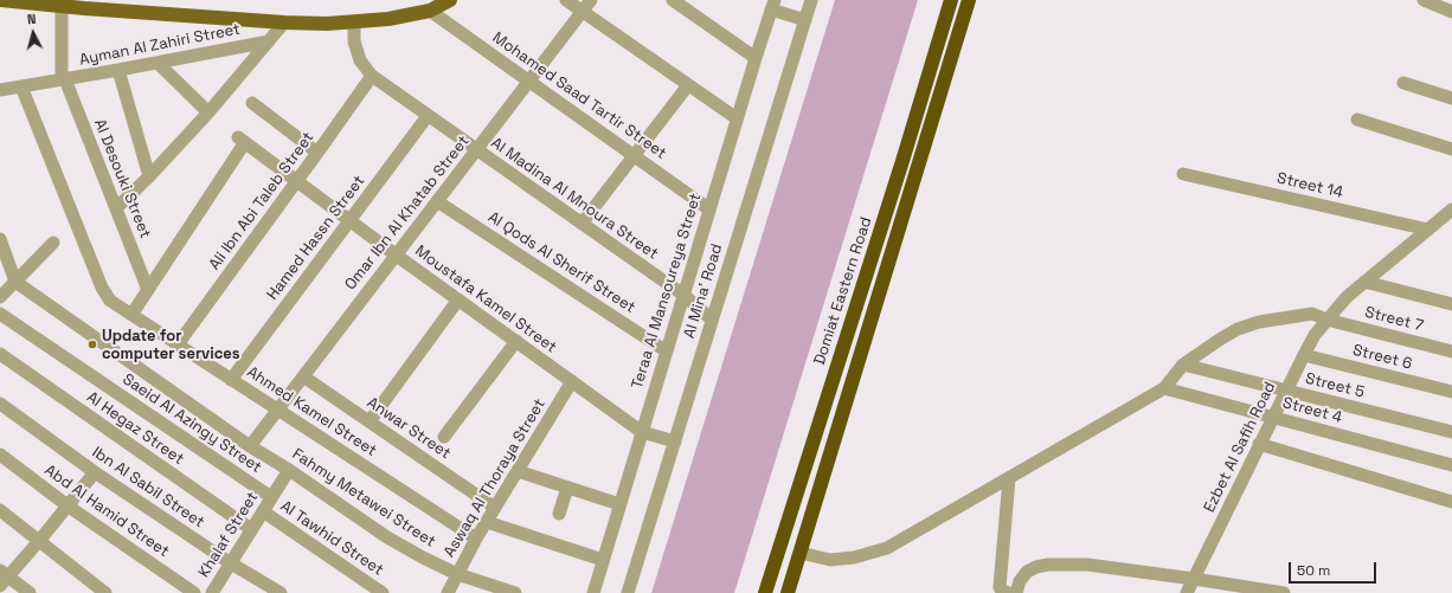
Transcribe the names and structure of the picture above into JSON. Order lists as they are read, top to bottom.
{
  "streets": {
    "highway": ["Domiat Eastern Road"],
    "street": [
      "Ayman Al Zahiri Street",
      "Mohamed Saad Tartir Street",
      "Al Desouki Street",
      "Street 14",
      "Al Madina Al Mnoura Street",
      "Ali Ibn Abi Taleb Street",
      "Omar Ibn Al Khatab Street",
      "Hamed Hassn Street",
      "Al Qods Al Sherif Street",
      "Teraa Al Mansoureya Street",
      "Al Mina' Road",
      "Moustafa Kamel Street",
      "Street 7",
      "Street 6",
      "Street 5",
      "Street 4",
      "Ahmed Kamel Street",
      "Saeid Al Azingy Street",
      "Al Hegaz Street",
      "Anwar Street",
      "Ezbet Al Safih Road",
      "Aswaq Al Thoraya Street",
      "Ibn Al Sabil Street",
      "Fahmy Metawei Street",
      "Abd Al Hamid Street",
      "Khalaf Street",
      "Al Tawhid Street"
    ]
  },
  "crossings": [
    ["Ayman Al Zahiri Street", "Al Desouki Street"],
    ["Ayman Al Zahiri Street", "Ahmed Kamel Street"],
    ["Mohamed Saad Tartir Street", "Omar Ibn Al Khatab Street"],
    ["Mohamed Saad Tartir Street", "Teraa Al Mansoureya Street"],
    ["Al Desouki Street", "Moustafa Kamel Street"],
    ["Street 14", "Ezbet Al Safih Road"],
    ["Al Madina Al Mnoura Street", "Ali Ibn Abi Taleb Street"],
    ["Al Madina Al Mnoura Street", "Omar Ibn Al Khatab Street"],
    ["Al Madina Al Mnoura Street", "Hamed Hassn Street"],
    ["Al Madina Al Mnoura Street", "Teraa Al Mansoureya Street"],
    ["Al Madina Al Mnoura Street", "Al Mina' Road"],
    ["Ali Ibn Abi Taleb Street", "Moustafa Kamel Street"],
    ["Ali Ibn Abi Taleb Street", "Ahmed Kamel Street"],
    ["Omar Ibn Al Khatab Street", "Al Qods Al Sherif Street"],
    ["Omar Ibn Al Khatab Street", "Moustafa Kamel Street"],
    ["Omar Ibn Al Khatab Street", "Ahmed Kamel Street"],
    ["Omar Ibn Al Khatab Street", "Anwar Street"],
    ["Omar Ibn Al Khatab Street", "Fahmy Metawei Street"],
    ["Hamed Hassn Street", "Moustafa Kamel Street"],
    ["Hamed Hassn Street", "Ahmed Kamel Street"],
    ["Al Qods Al Sherif Street", "Teraa Al Mansoureya Street"],
    ["Teraa Al Mansoureya Street", "Moustafa Kamel Street"],
    ["Al Mina' Road", "Moustafa Kamel Street"],
    ["Moustafa Kamel Street", "Aswaq Al Thoraya Street"],
    ["Street 7", "Street 5"],
    ["Street 7", "Street 4"],
    ["Street 7", "Ezbet Al Safih Road"],
    ["Street 6", "Ezbet Al Safih Road"],
    ["Street 5", "Ezbet Al Safih Road"],
    ["Street 4", "Ezbet Al Safih Road"],
    ["Ahmed Kamel Street", "Aswaq Al Thoraya Street"],
    ["Saeid Al Azingy Street", "Khalaf Street"],
    ["Al Hegaz Street", "Khalaf Street"],
    ["Anwar Street", "Aswaq Al Thoraya Street"],
    ["Aswaq Al Thoraya Street", "Fahmy Metawei Street"],
    ["Ibn Al Sabil Street", "Khalaf Street"],
    ["Fahmy Metawei Street", "Khalaf Street"],
    ["Khalaf Street", "Al Tawhid Street"]
  ],
  "places": ["Update for computer services"],
  "scale_bar": "50 m",
  "north": "top"
}
